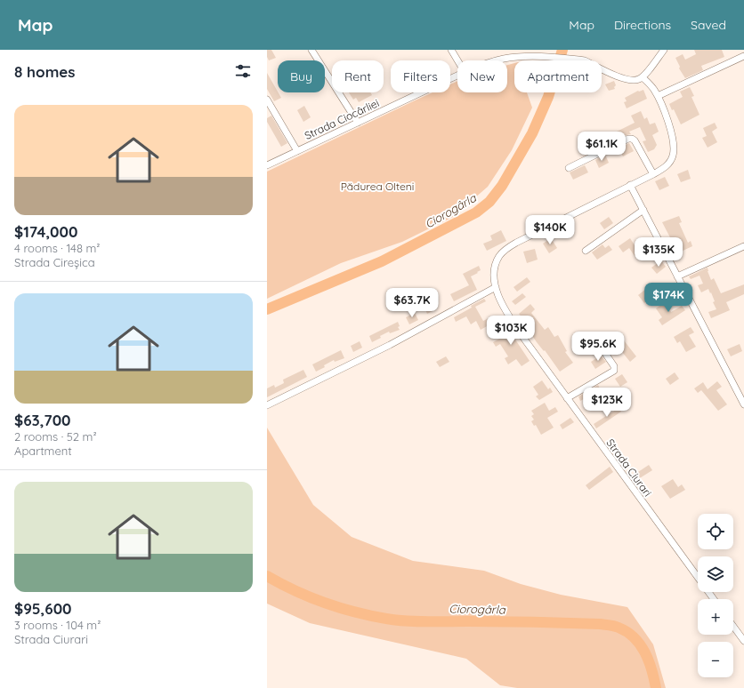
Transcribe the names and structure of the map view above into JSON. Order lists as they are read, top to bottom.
{
  "streets": {
    "street": ["Strada Ciocârliei", "Strada Ciurari"]
  },
  "crossings": [
    ["Strada Ciocârliei", "Strada Ciurari"]
  ],
  "water": ["Ciorogârla"],
  "parks": ["Pădurea Olteni"],
  "page": {
    "header": "Map",
    "nav": ["Map", "Directions", "Saved"],
    "heading": "8 homes",
    "chip": [
      "Buy",
      "Rent",
      "Filters",
      "New",
      "Apartment"
    ],
    "list": [
      {
        "name": "$174,000",
        "note": "4 rooms · 148 m² · Strada Cireșica"
      },
      {
        "name": "$63,700",
        "note": "2 rooms · 52 m² · Apartment"
      },
      {
        "name": "$95,600",
        "note": "3 rooms · 104 m² · Strada Ciurari"
      }
    ],
    "price": [
      "$61.1K",
      "$140K",
      "$135K",
      "$174K",
      "$63.7K",
      "$103K",
      "$95.6K",
      "$123K"
    ],
    "map_buttons": ["+", "−"]
  }
}
